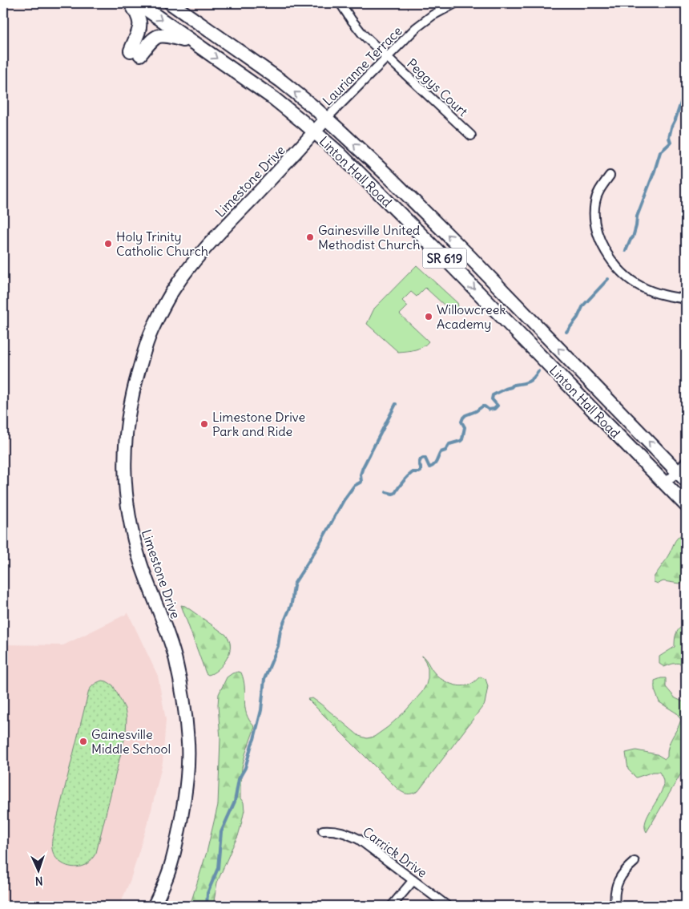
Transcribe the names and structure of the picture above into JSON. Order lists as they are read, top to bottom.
{
  "streets": {
    "main road": ["Linton Hall Road", "SR 619"],
    "street": [
      "Laurianne Terrace",
      "Peggys Court",
      "Limestone Drive",
      "Carrick Drive"
    ]
  },
  "crossings": [
    ["Laurianne Terrace", "Peggys Court"],
    ["Laurianne Terrace", "Linton Hall Road"],
    ["Laurianne Terrace", "Limestone Drive"],
    ["Linton Hall Road", "Limestone Drive"]
  ],
  "places": [
    "Gainesville United Methodist Church",
    "Holy Trinity Catholic Church",
    "Willowcreek Academy",
    "Limestone Drive Park and Ride",
    "Gainesville Middle School"
  ],
  "north": "bottom"
}
